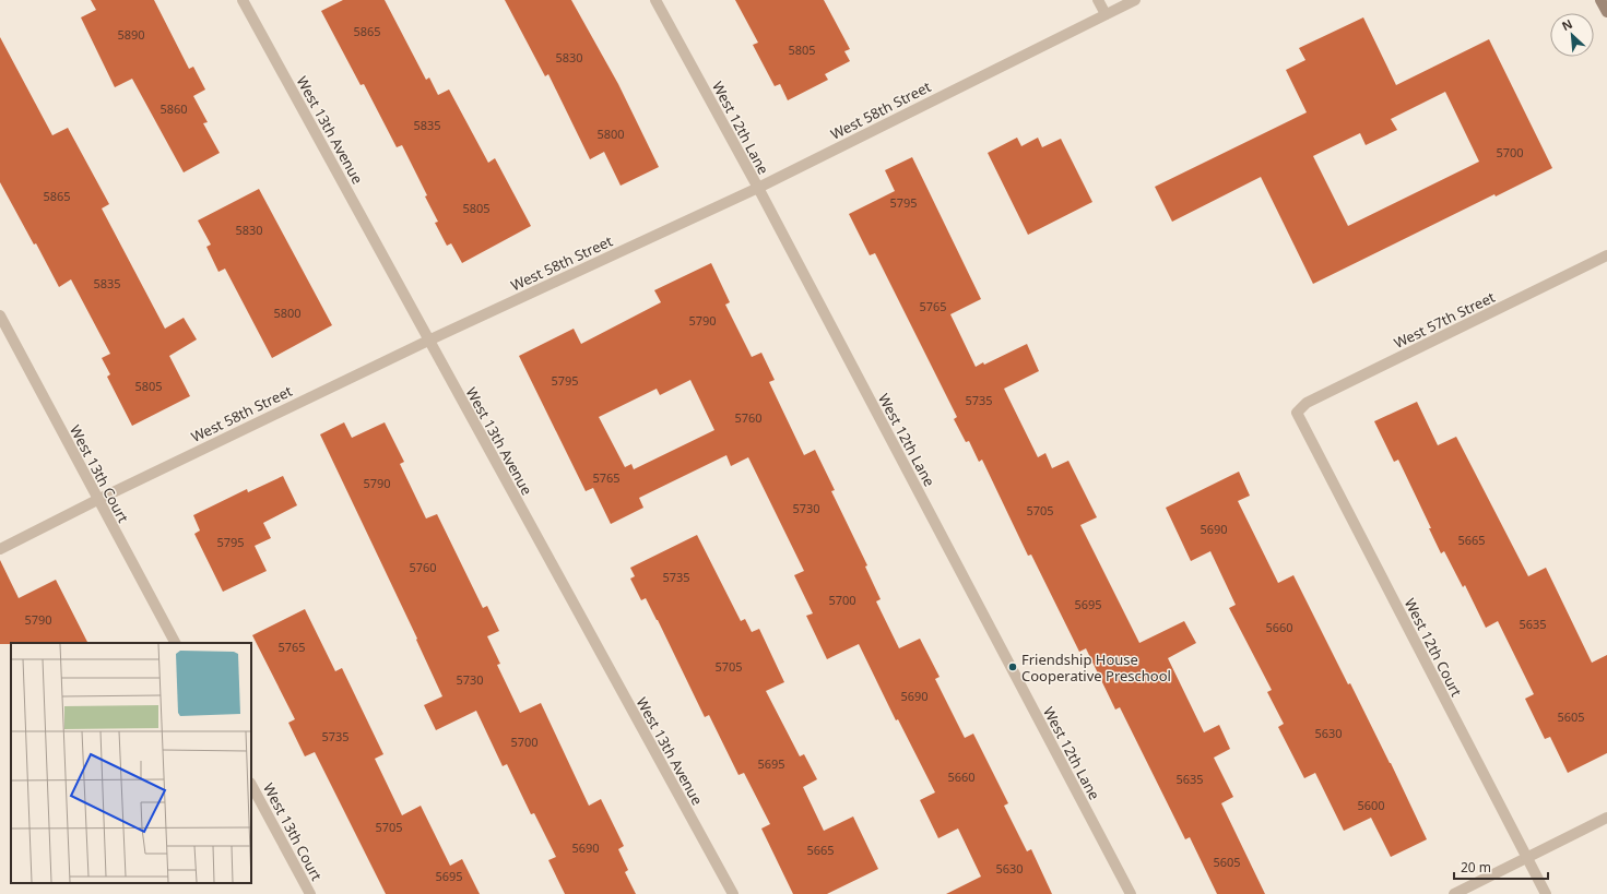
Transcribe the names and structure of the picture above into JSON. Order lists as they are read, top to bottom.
{
  "streets": {
    "street": [
      "West 58th Street",
      "West 12th Lane",
      "West 13th Avenue",
      "West 57th Street",
      "West 13th Court",
      "West 12th Court"
    ]
  },
  "crossings": [
    ["West 58th Street", "West 12th Lane"],
    ["West 58th Street", "West 13th Avenue"],
    ["West 58th Street", "West 13th Court"],
    ["West 57th Street", "West 12th Court"]
  ],
  "places": ["Friendship House Cooperative Preschool"],
  "house_numbers": [
    "5865",
    "5890",
    "5805",
    "5830",
    "5860",
    "5835",
    "5800",
    "5700",
    "5865",
    "5795",
    "5805",
    "5830",
    "5835",
    "5765",
    "5800",
    "5790",
    "5795",
    "5805",
    "5735",
    "5760",
    "5765",
    "5790",
    "5730",
    "5705",
    "5690",
    "5665",
    "5795",
    "5760",
    "5735",
    "5700",
    "5695",
    "5790",
    "5635",
    "5660",
    "5765",
    "5705",
    "5730",
    "5690",
    "5605",
    "5630",
    "5735",
    "5700",
    "5695",
    "5660",
    "5635",
    "5600",
    "5705",
    "5690",
    "5665",
    "5605",
    "5630",
    "5695"
  ],
  "scale_bar": "20 m",
  "north": "top left"
}
